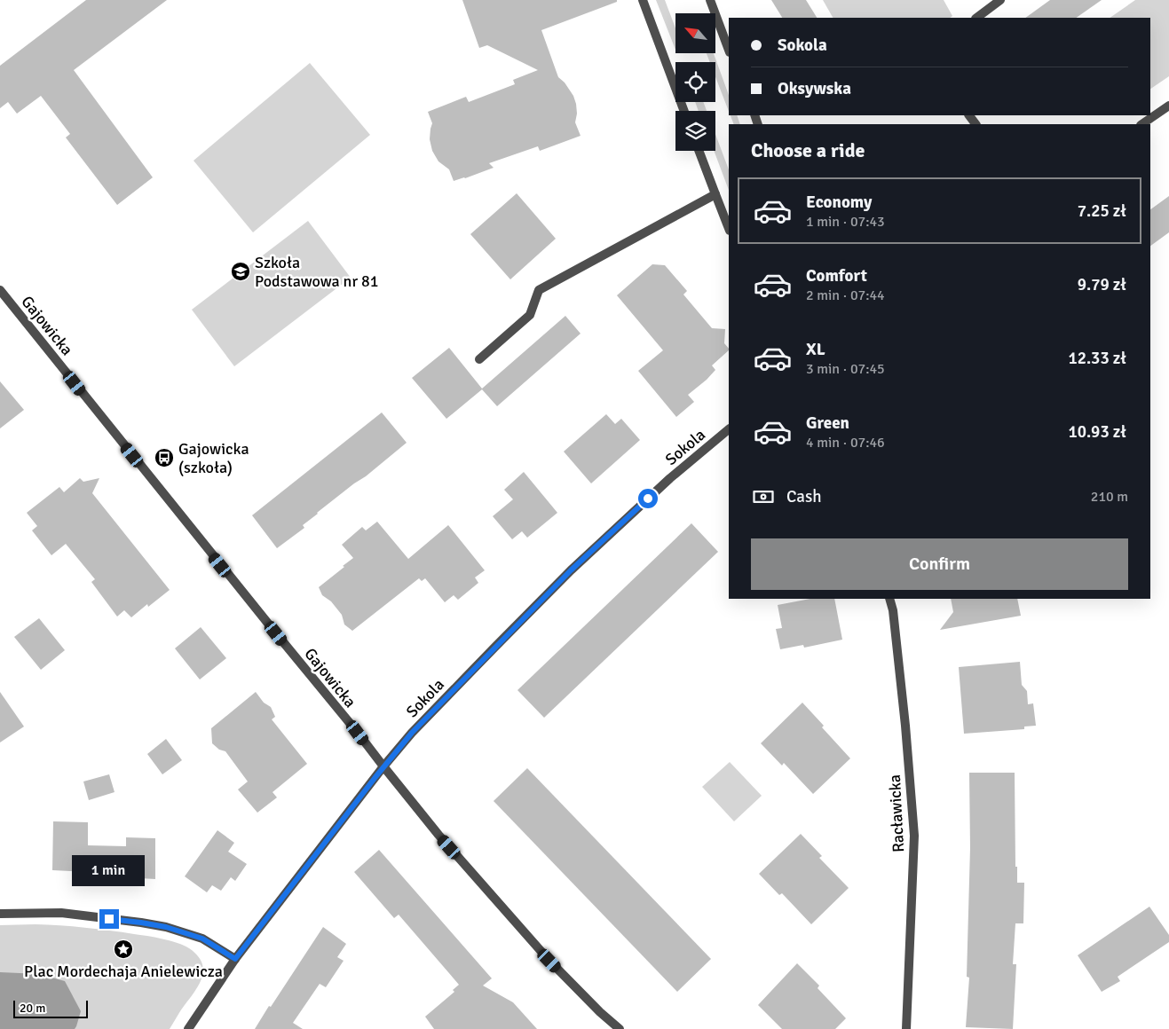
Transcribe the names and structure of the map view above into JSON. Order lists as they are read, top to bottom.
{
  "streets": {
    "street": ["Gajowicka", "Sokola", "Racławicka"]
  },
  "crossings": [
    ["Gajowicka", "Sokola"]
  ],
  "places": {
    "school or university": ["Szkoła Podstawowa nr 81"],
    "bus stop": ["Gajowicka (szkoła)"],
    "place": ["Plac Mordechaja Anielewicza"]
  },
  "scale_bar": "20 m",
  "north": "top left",
  "page": {
    "banner": ["Sokola", "Oksywska"],
    "heading": "Choose a ride",
    "list": [
      {
        "name": "Economy",
        "note": "1 min · 07:43",
        "value": "7.25 zł"
      },
      {
        "name": "Comfort",
        "note": "2 min · 07:44",
        "value": "9.79 zł"
      },
      {
        "name": "XL",
        "note": "3 min · 07:45",
        "value": "12.33 zł"
      },
      {
        "name": "Green",
        "note": "4 min · 07:46",
        "value": "10.93 zł"
      }
    ],
    "pay": ["Cash", "210 m"],
    "buttons": "Confirm",
    "bubble": "1 min",
    "scale": "20 m"
  }
}
